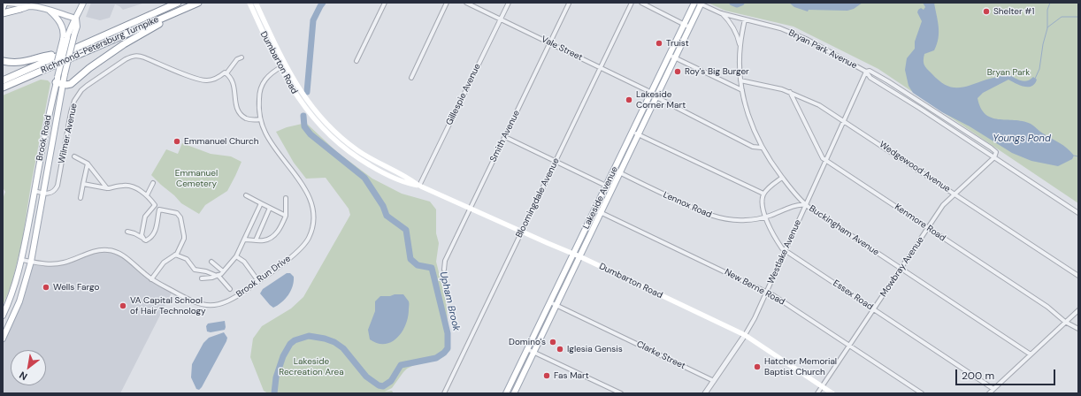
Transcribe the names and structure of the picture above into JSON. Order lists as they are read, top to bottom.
{
  "streets": {
    "highway": ["Richmond-Petersburg Turnpike"],
    "main road": ["Dumbarton Road", "Brook Road", "Lakeside Avenue"],
    "street": [
      "Vale Street",
      "Bryan Park Avenue",
      "Gillespie Avenue",
      "Wilmer Avenue",
      "Smith Avenue",
      "Wedgewood Avenue",
      "Bloomingdale Avenue",
      "Lennox Road",
      "Kenmore Road",
      "Buckingham Avenue",
      "Westlake Avenue",
      "Mowbray Avenue",
      "Brook Run Drive",
      "New Berne Road",
      "Essex Road",
      "Clarke Street"
    ]
  },
  "crossings": [
    ["Vale Street", "Gillespie Avenue"],
    ["Vale Street", "Smith Avenue"],
    ["Vale Street", "Bloomingdale Avenue"],
    ["Vale Street", "Lakeside Avenue"],
    ["Vale Street", "Buckingham Avenue"],
    ["Bryan Park Avenue", "Lakeside Avenue"],
    ["Bryan Park Avenue", "Buckingham Avenue"],
    ["Bryan Park Avenue", "Westlake Avenue"],
    ["Bryan Park Avenue", "Mowbray Avenue"],
    ["Dumbarton Road", "Gillespie Avenue"],
    ["Dumbarton Road", "Smith Avenue"],
    ["Dumbarton Road", "Bloomingdale Avenue"],
    ["Dumbarton Road", "Lakeside Avenue"],
    ["Dumbarton Road", "Westlake Avenue"],
    ["Dumbarton Road", "Mowbray Avenue"],
    ["Wilmer Avenue", "Brook Road"],
    ["Brook Road", "Brook Run Drive"],
    ["Wedgewood Avenue", "Kenmore Road"],
    ["Wedgewood Avenue", "Buckingham Avenue"],
    ["Wedgewood Avenue", "Westlake Avenue"],
    ["Wedgewood Avenue", "Mowbray Avenue"],
    ["Lakeside Avenue", "Lennox Road"],
    ["Lakeside Avenue", "New Berne Road"],
    ["Lakeside Avenue", "Clarke Street"],
    ["Lennox Road", "Buckingham Avenue"],
    ["Lennox Road", "Westlake Avenue"],
    ["Lennox Road", "Essex Road"],
    ["Kenmore Road", "Westlake Avenue"],
    ["Kenmore Road", "Mowbray Avenue"],
    ["Buckingham Avenue", "Westlake Avenue"],
    ["Buckingham Avenue", "Mowbray Avenue"],
    ["Westlake Avenue", "New Berne Road"],
    ["Westlake Avenue", "Essex Road"],
    ["Mowbray Avenue", "New Berne Road"],
    ["Mowbray Avenue", "Essex Road"]
  ],
  "water": ["Youngs Pond", "Upham Brook"],
  "parks": ["Bryan Park", "Emmanuel Cemetery", "Lakeside Recreation Area"],
  "places": [
    "Shelter #1",
    "Truist",
    "Roy's Big Burger",
    "Lakeside Corner Mart",
    "Emmanuel Church",
    "Wells Fargo",
    "VA Capital School of Hair Technology",
    "Domino's",
    "Iglesia Gensis",
    "Hatcher Memorial Baptist Church",
    "Fas Mart"
  ],
  "scale_bar": "200 m",
  "north": "bottom left"
}
